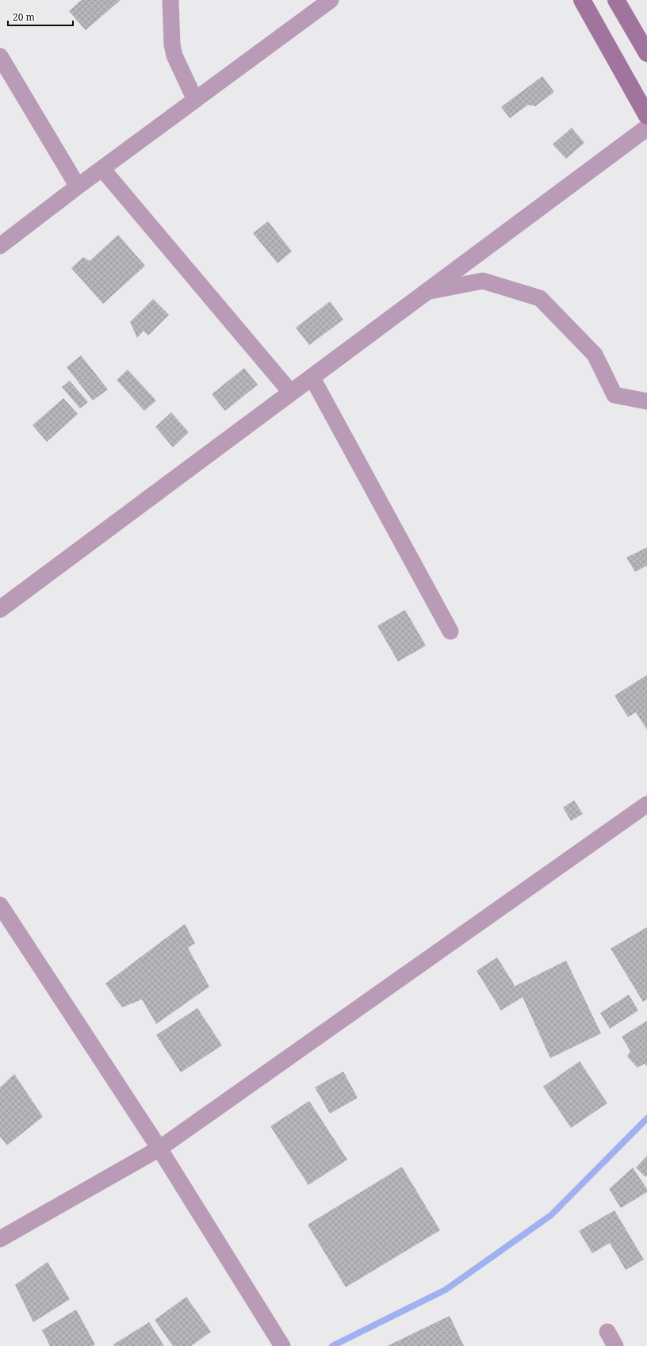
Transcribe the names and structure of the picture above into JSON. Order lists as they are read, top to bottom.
{
  "scale_bar": "20 m"
}
